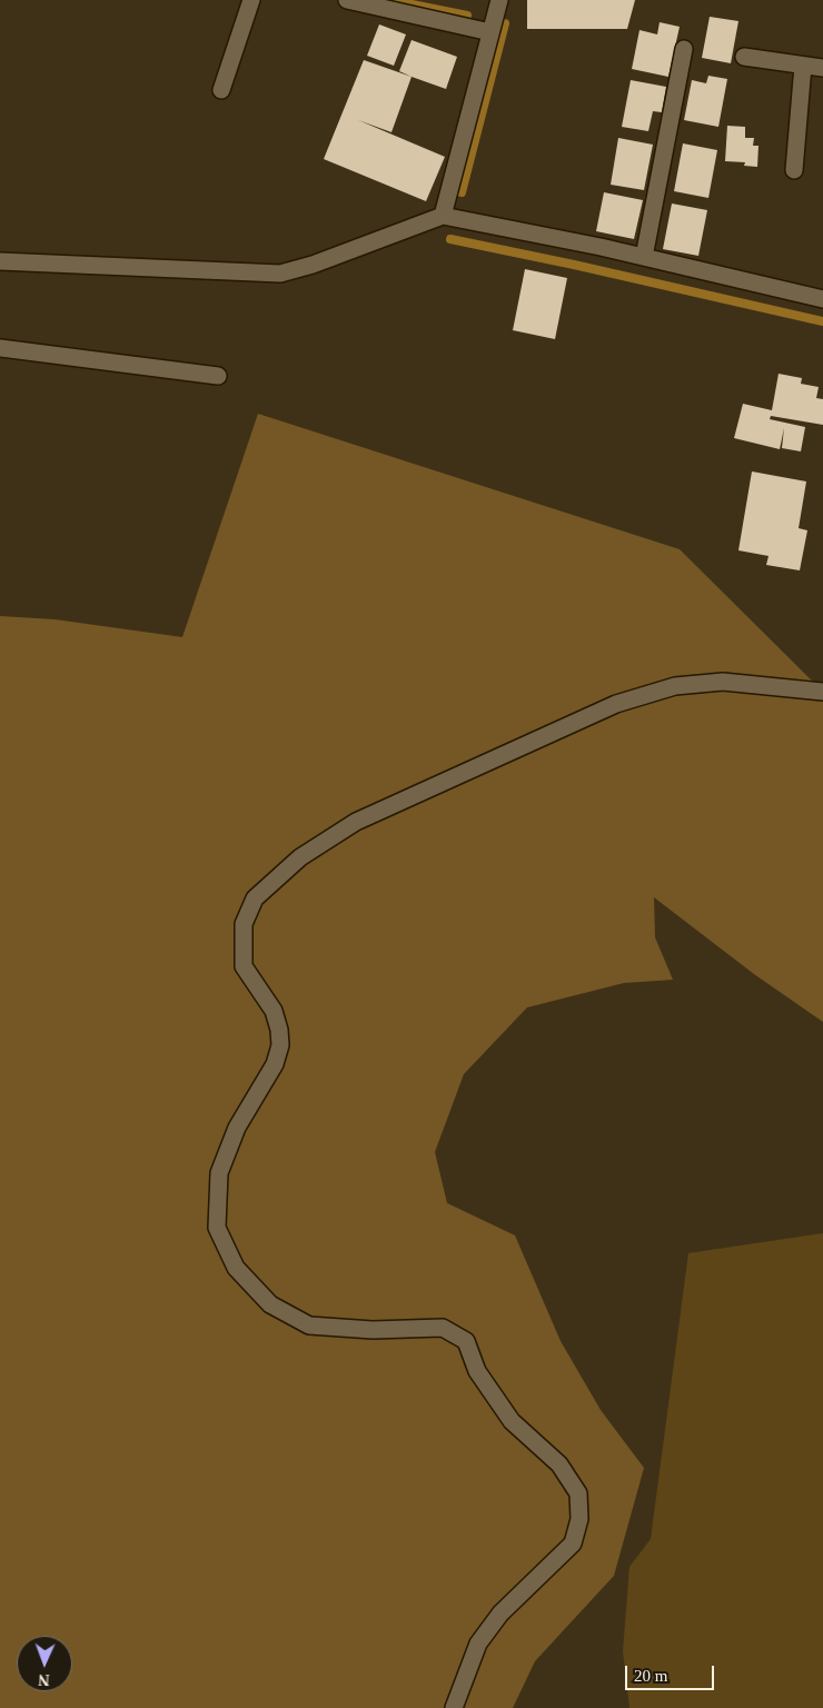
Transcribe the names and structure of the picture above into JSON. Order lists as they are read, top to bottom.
{
  "scale_bar": "20 m",
  "north": "bottom"
}
